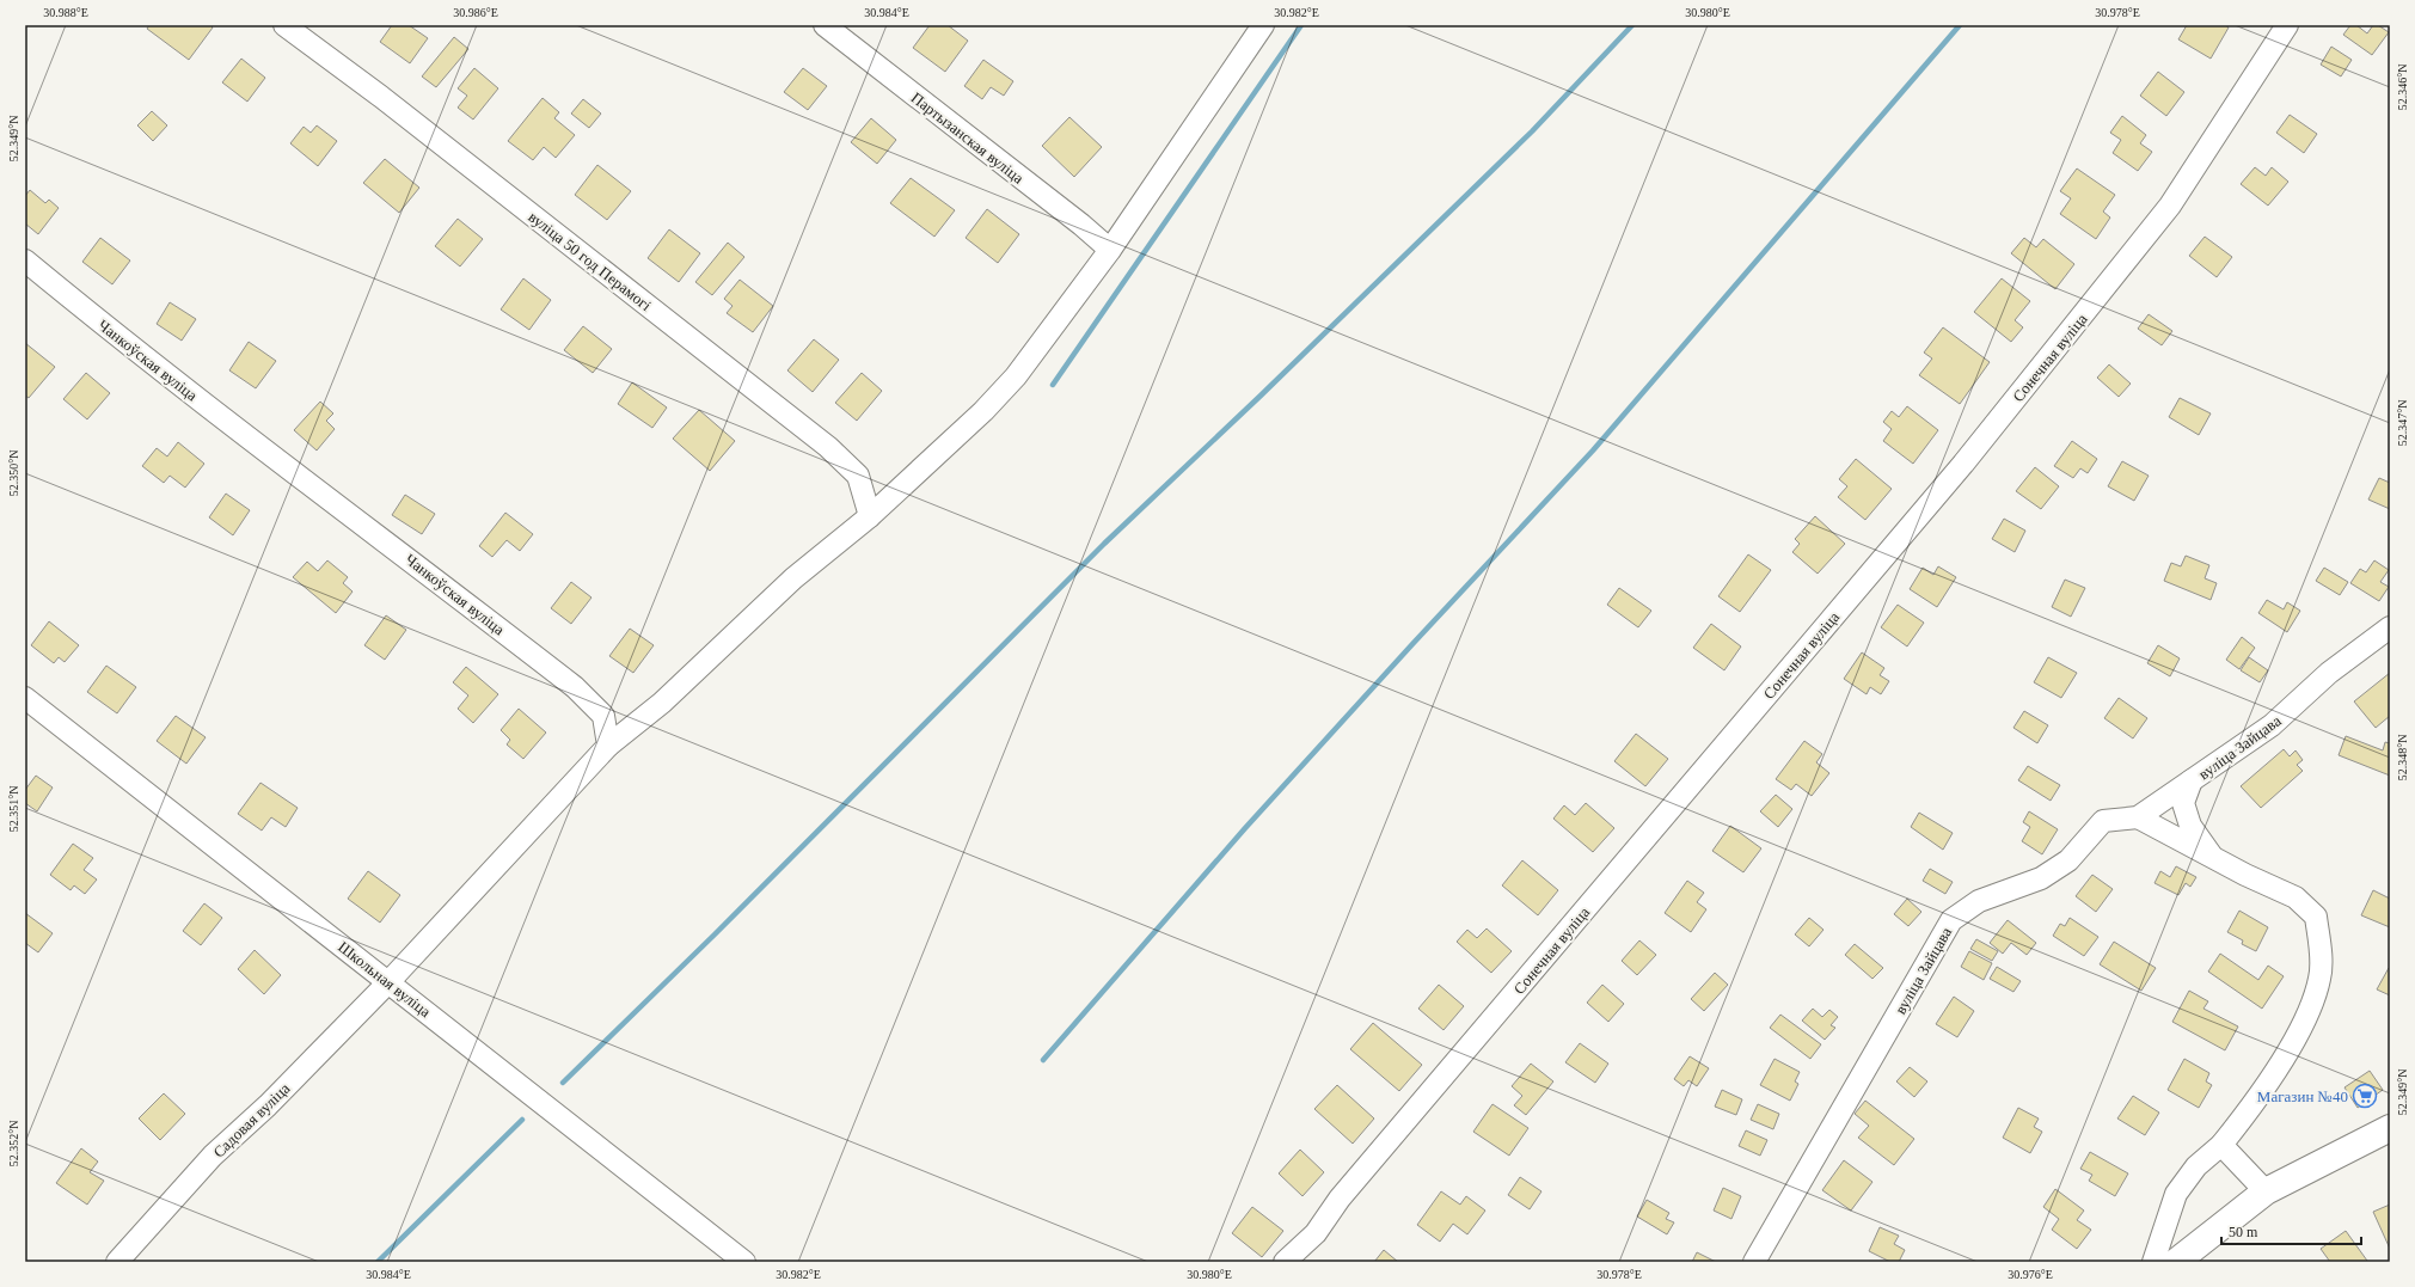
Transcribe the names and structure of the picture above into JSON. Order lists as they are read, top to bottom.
{
  "streets": {
    "street": [
      "Партызанская вуліца",
      "вуліца 50 год Перамогі",
      "Сонечная вуліца",
      "Чанкоўская вуліца",
      "вуліца Зайцава",
      "Школьная вуліца",
      "Садовая вуліца"
    ]
  },
  "crossings": [
    ["Школьная вуліца", "Садовая вуліца"]
  ],
  "places": {
    "supermarket": ["Магазин №40"]
  },
  "scale_bar": "50 m",
  "coordinates": [
    "30.988°E",
    "30.986°E",
    "30.984°E",
    "30.982°E",
    "30.980°E",
    "30.978°E",
    "52.346°N",
    "52.349°N",
    "52.347°N",
    "52.350°N",
    "52.348°N",
    "52.351°N",
    "52.352°N",
    "30.976°E"
  ]
}
